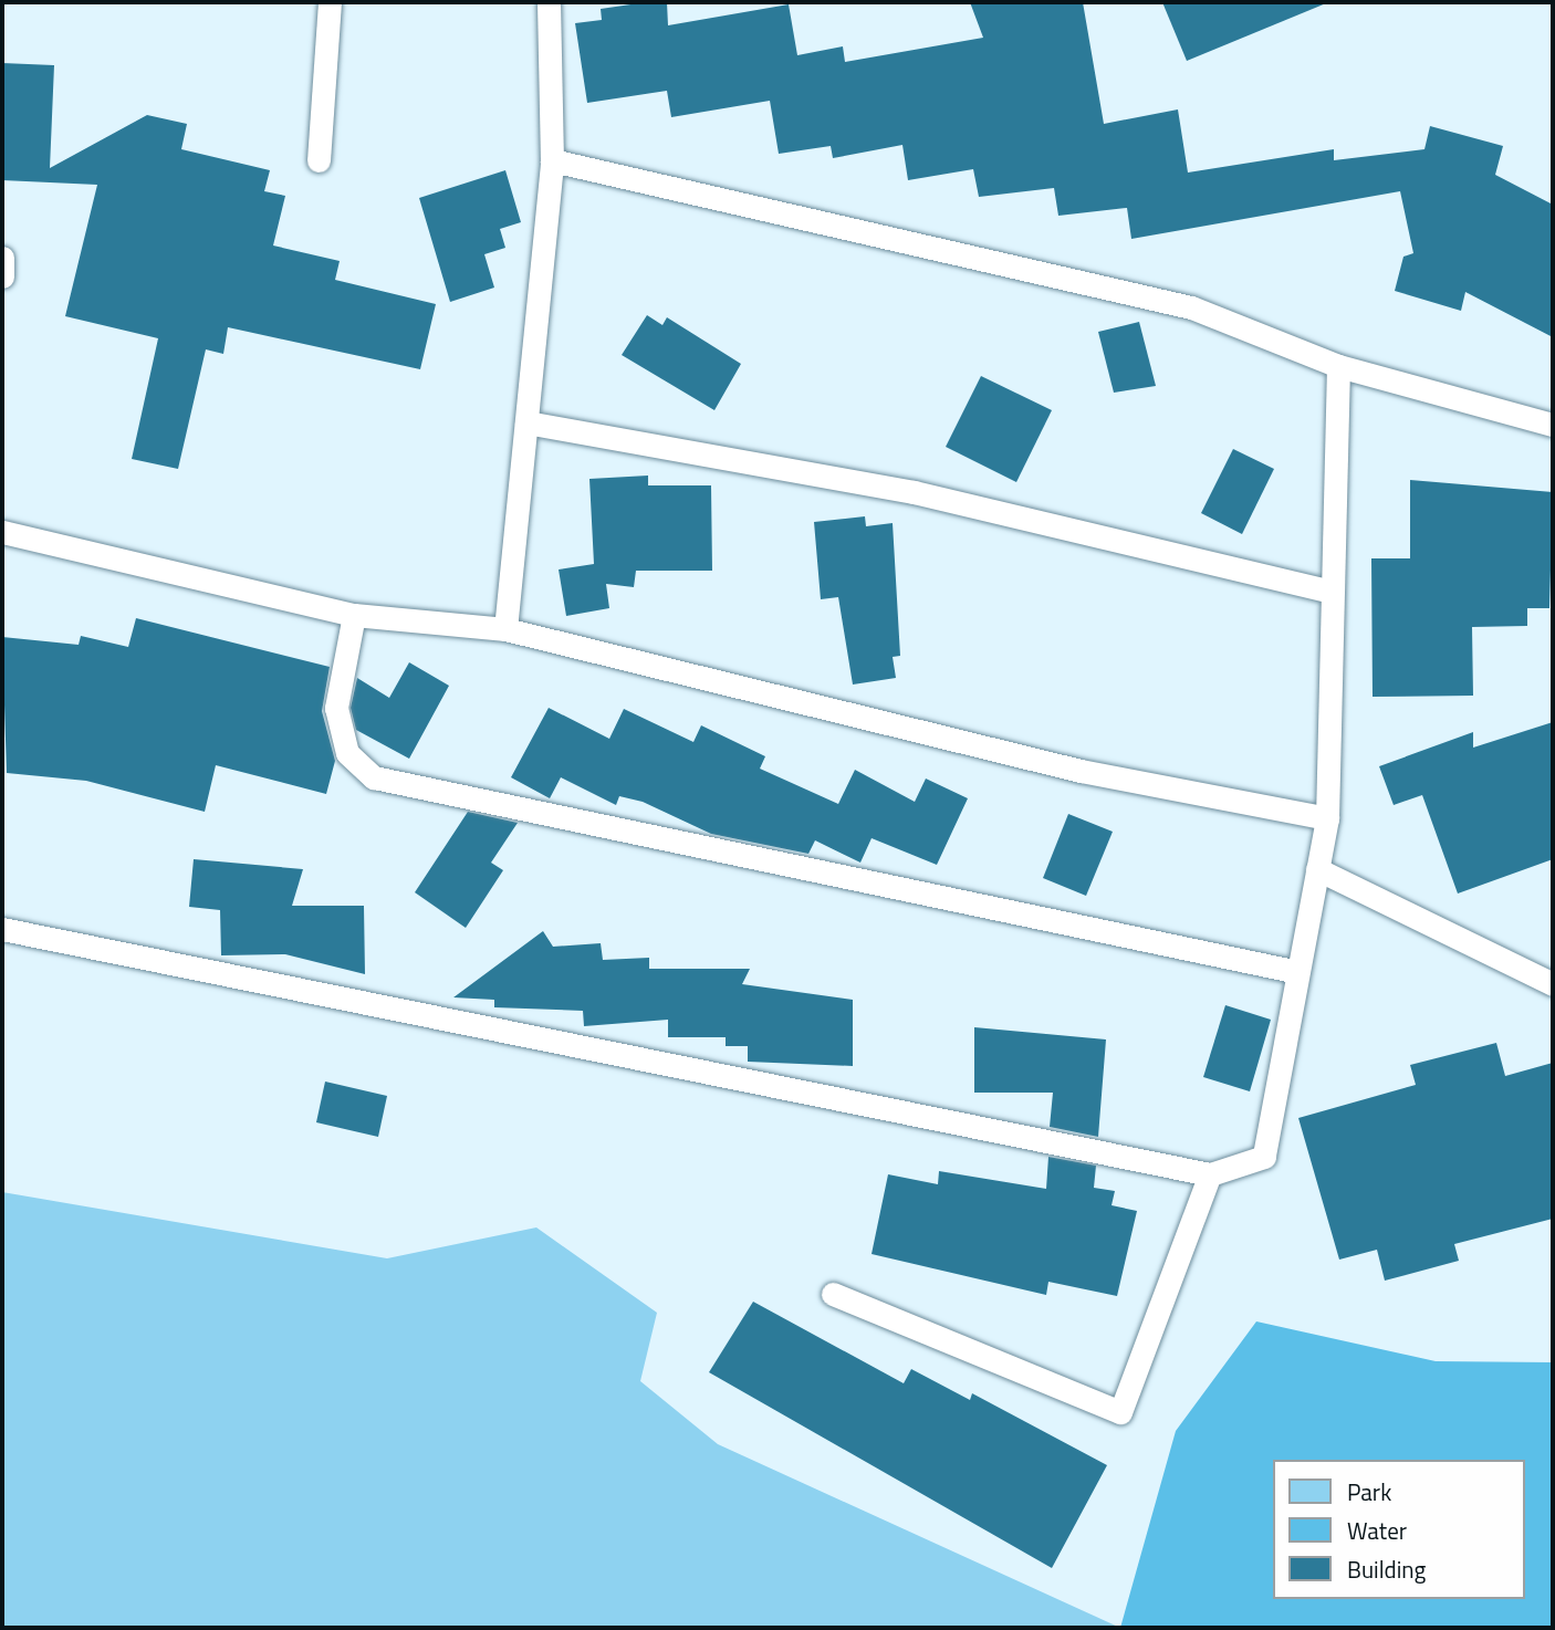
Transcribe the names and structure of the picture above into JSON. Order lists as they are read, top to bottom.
{
  "legend": ["Park", "Water", "Building"]
}
